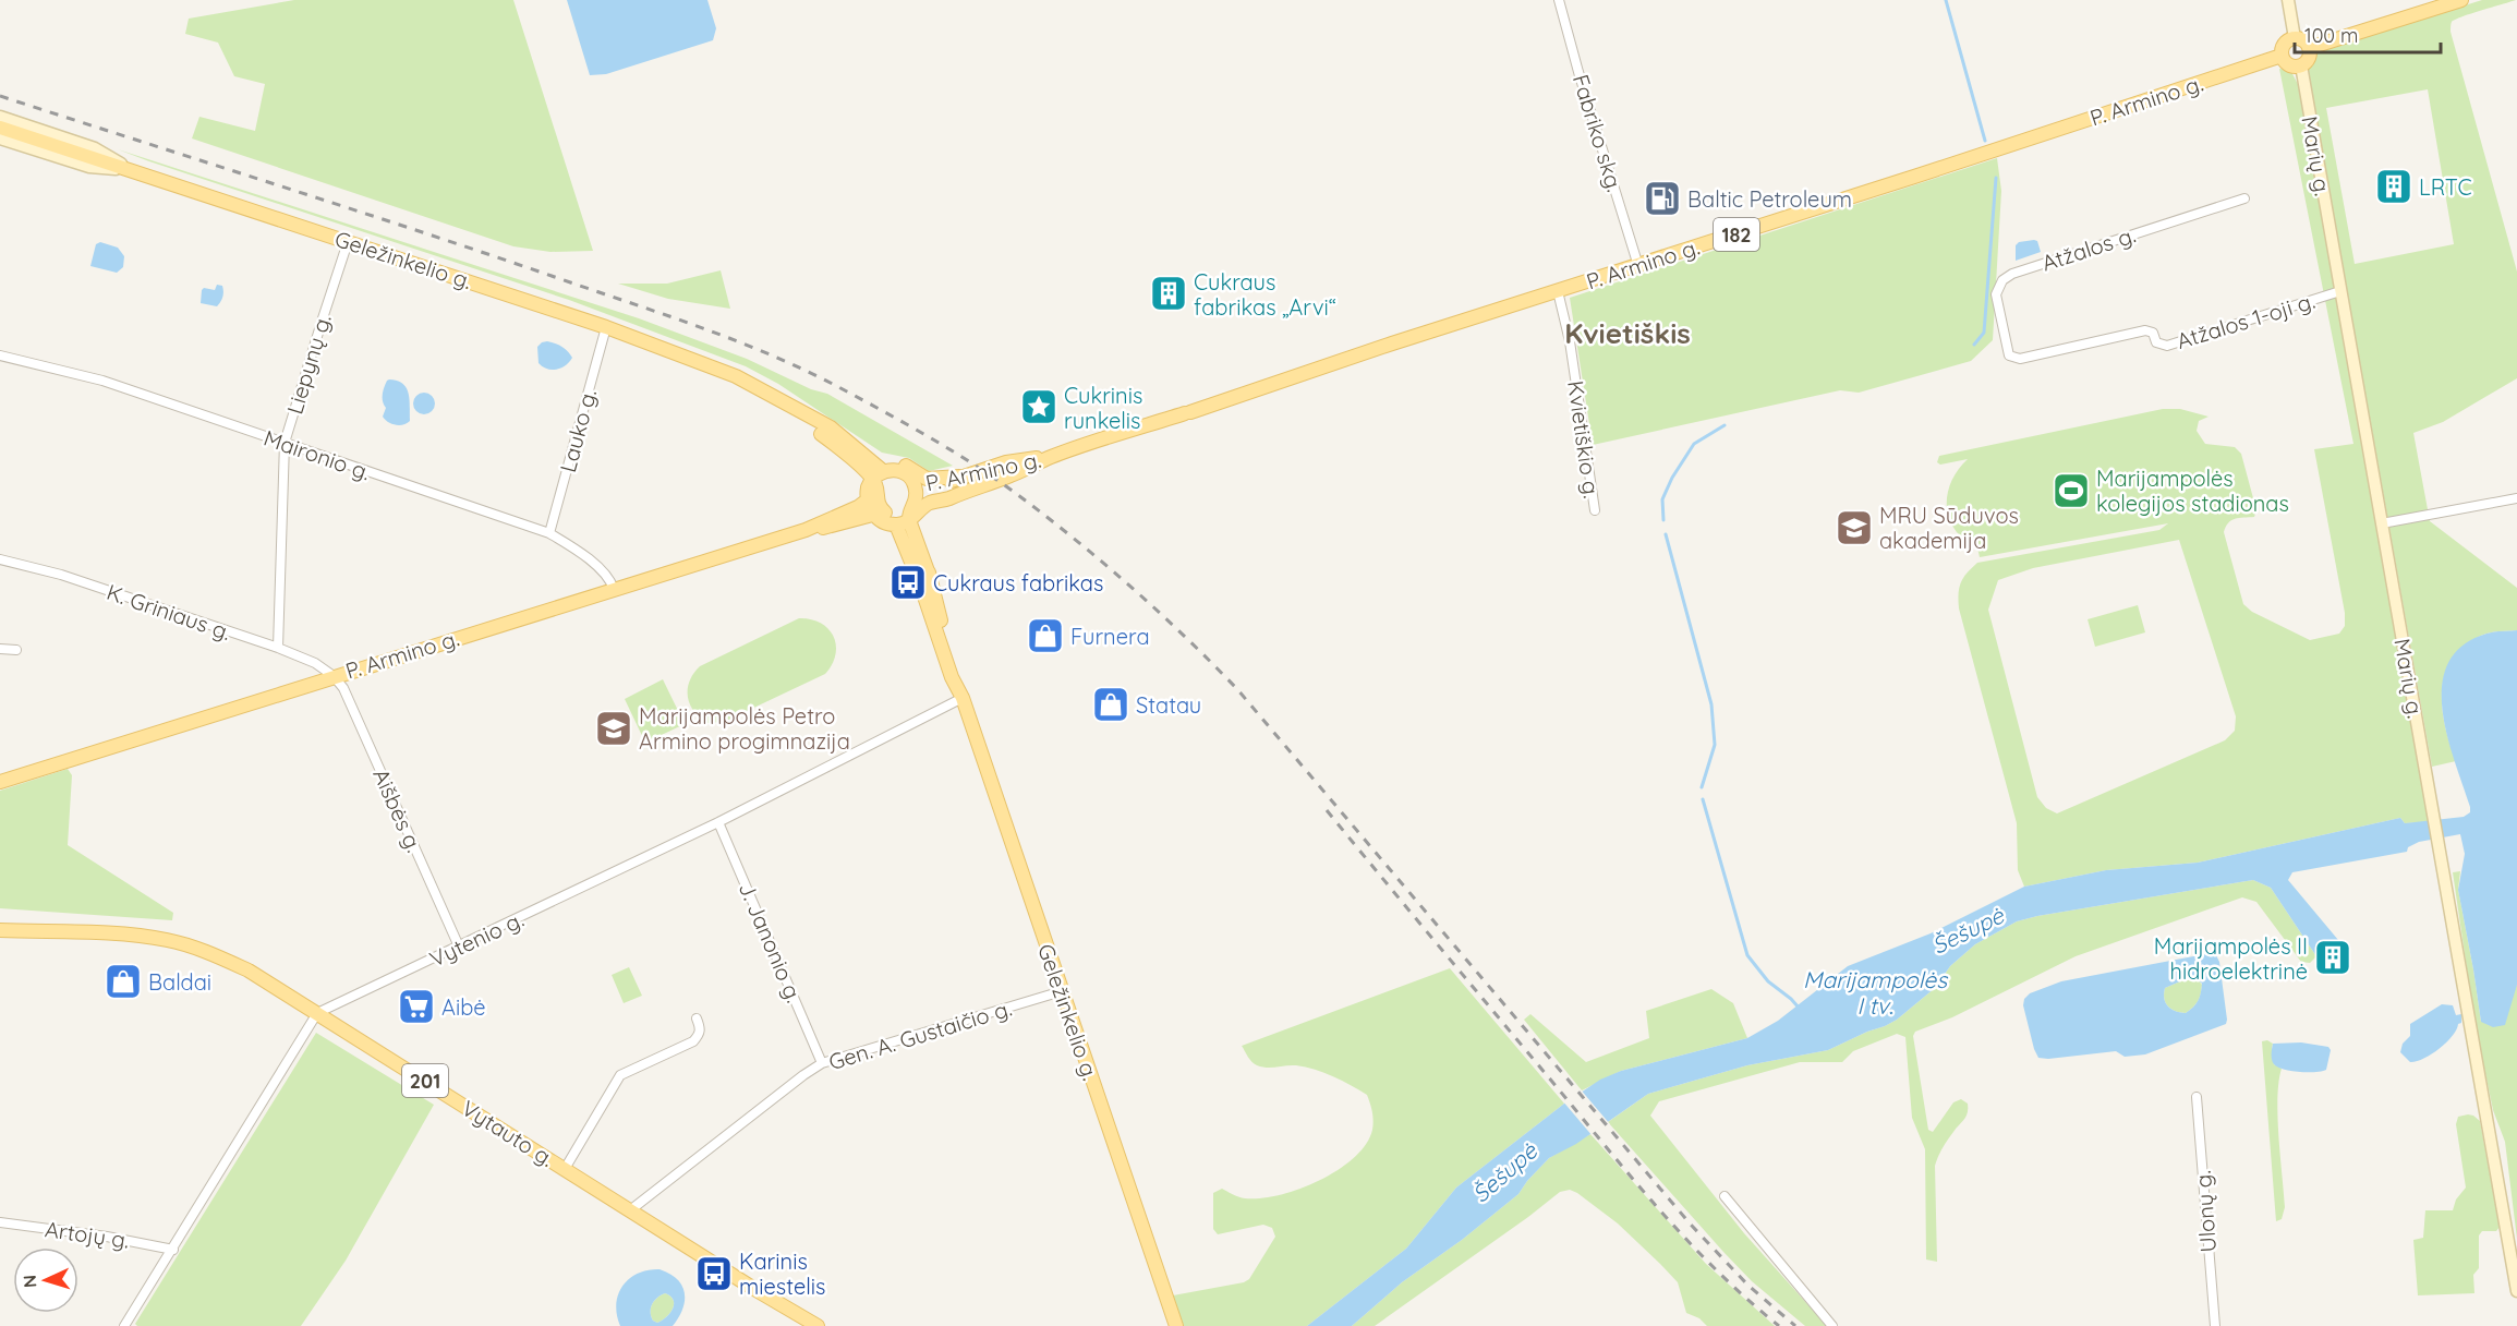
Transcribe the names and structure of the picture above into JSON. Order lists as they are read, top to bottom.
{
  "streets": {
    "main road": [
      "P. Armino g.",
      "182",
      "Geležinkelio g.",
      "201",
      "Vytauto g."
    ],
    "street": [
      "Fabriko skg.",
      "Marių g.",
      "Atžalos g.",
      "Atžalos 1-oji g.",
      "Liepynų g.",
      "Lauko g.",
      "Kvietiškio g.",
      "Maironio g.",
      "K. Griniaus g.",
      "Aišbės g.",
      "Vytenio g.",
      "J. Janonio g.",
      "Gen. A. Gustaičio g.",
      "Ulonų g.",
      "Artojų g."
    ]
  },
  "crossings": [
    ["P. Armino g.", "Fabriko skg."],
    ["P. Armino g.", "Marių g."],
    ["P. Armino g.", "Geležinkelio g."],
    ["P. Armino g.", "Kvietiškio g."],
    ["P. Armino g.", "Maironio g."],
    ["P. Armino g.", "K. Griniaus g."],
    ["P. Armino g.", "Aišbės g."],
    ["Marių g.", "Atžalos 1-oji g."],
    ["Atžalos g.", "Atžalos 1-oji g."],
    ["Geležinkelio g.", "Liepynų g."],
    ["Geležinkelio g.", "Lauko g."],
    ["Geležinkelio g.", "Vytenio g."],
    ["Geležinkelio g.", "Gen. A. Gustaičio g."],
    ["Liepynų g.", "Maironio g."],
    ["Liepynų g.", "K. Griniaus g."],
    ["Lauko g.", "Maironio g."],
    ["K. Griniaus g.", "Aišbės g."],
    ["Aišbės g.", "Vytenio g."],
    ["Vytenio g.", "J. Janonio g."],
    ["Vytenio g.", "Vytauto g."],
    ["J. Janonio g.", "Gen. A. Gustaičio g."],
    ["Gen. A. Gustaičio g.", "Vytauto g."]
  ],
  "districts": ["Kvietiškis"],
  "water": ["Šešupė", "Marijampolės I tv."],
  "places": {
    "building": ["LRTC", "Cukraus fabrikas „Arvi“", "Marijampolės II hidroelektrinė"],
    "fuel station": ["Baltic Petroleum"],
    "place": ["Cukrinis runkelis"],
    "sports": ["Marijampolės kolegijos stadionas"],
    "school or university": ["MRU Sūduvos akademija", "Marijampolės Petro Armino progimnazija"],
    "bus stop": ["Cukraus fabrikas", "Karinis miestelis"],
    "shop": ["Furnera", "Statau", "Baldai"],
    "supermarket": ["Aibė"]
  },
  "scale_bar": "100 m",
  "north": "left"
}
